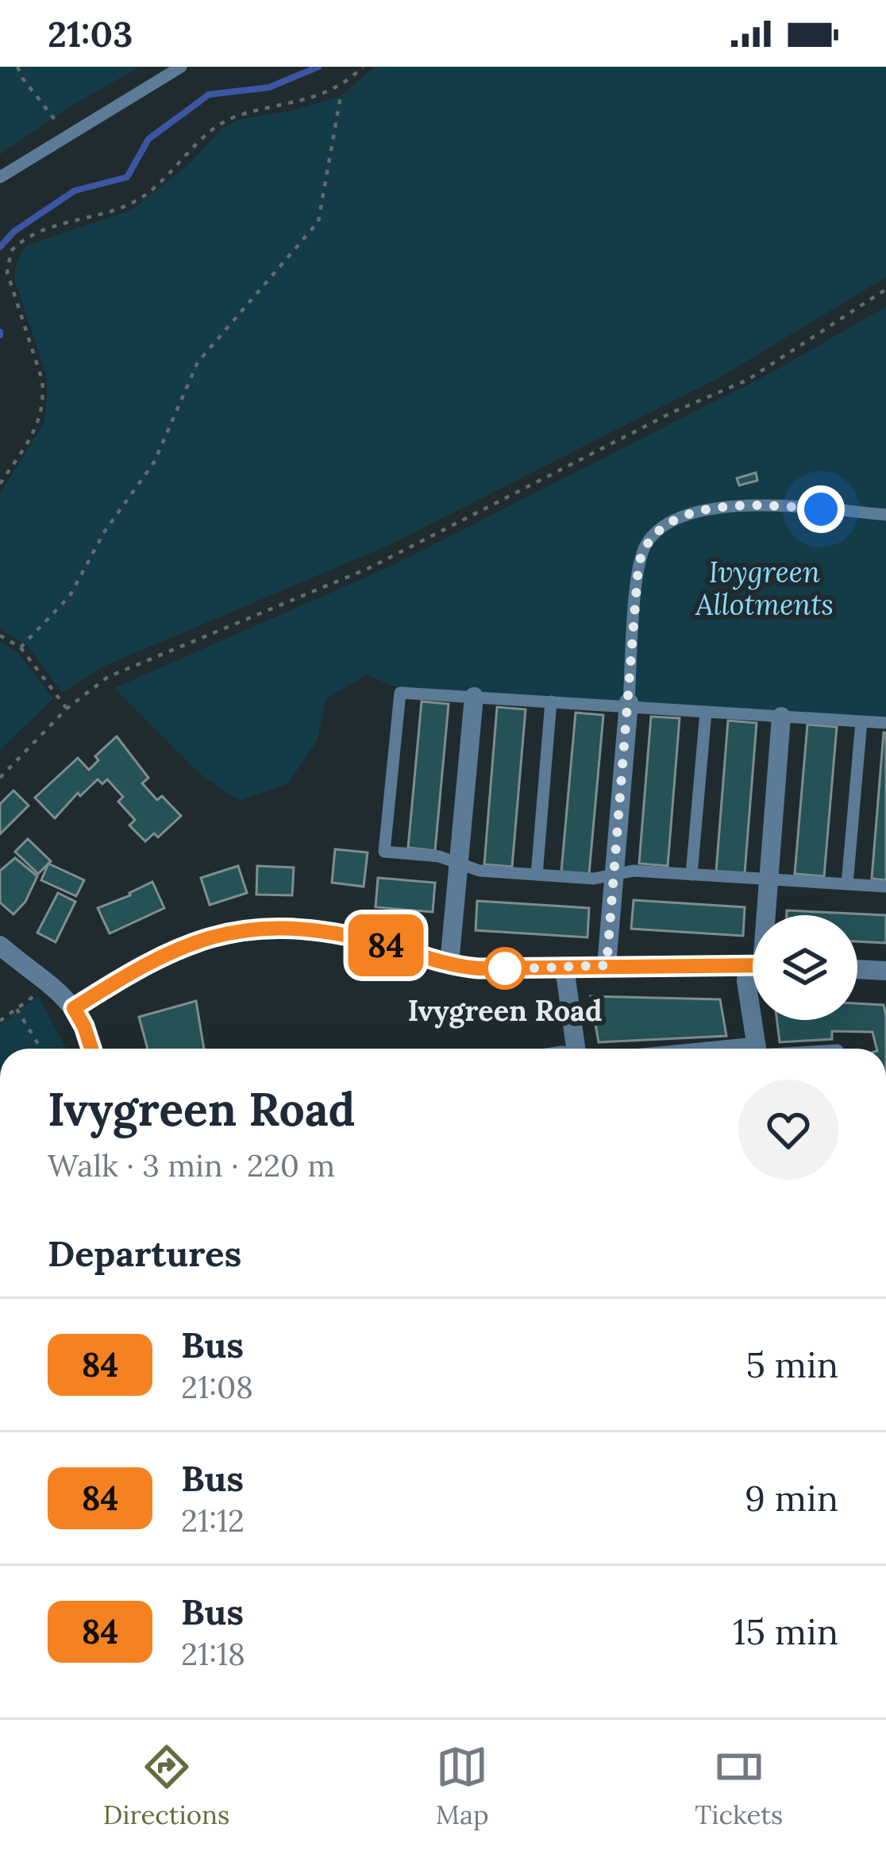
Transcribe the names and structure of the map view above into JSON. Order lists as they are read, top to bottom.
{
  "parks": ["Ivygreen Allotments"],
  "places": ["Ivygreen Road"],
  "lines": ["bus line 84"],
  "page": {
    "status": "21:03",
    "on_map": "84",
    "heading": [
      ["Ivygreen Road", "Walk · 3 min · 220 m"],
      "Departures"
    ],
    "list": [
      {
        "mark": "84",
        "name": "Bus",
        "note": "21:08",
        "value": "5 min"
      },
      {
        "mark": "84",
        "name": "Bus",
        "note": "21:12",
        "value": "9 min"
      },
      {
        "mark": "84",
        "name": "Bus",
        "note": "21:18",
        "value": "15 min"
      }
    ],
    "tabs": ["Directions", "Map", "Tickets"]
  }
}
